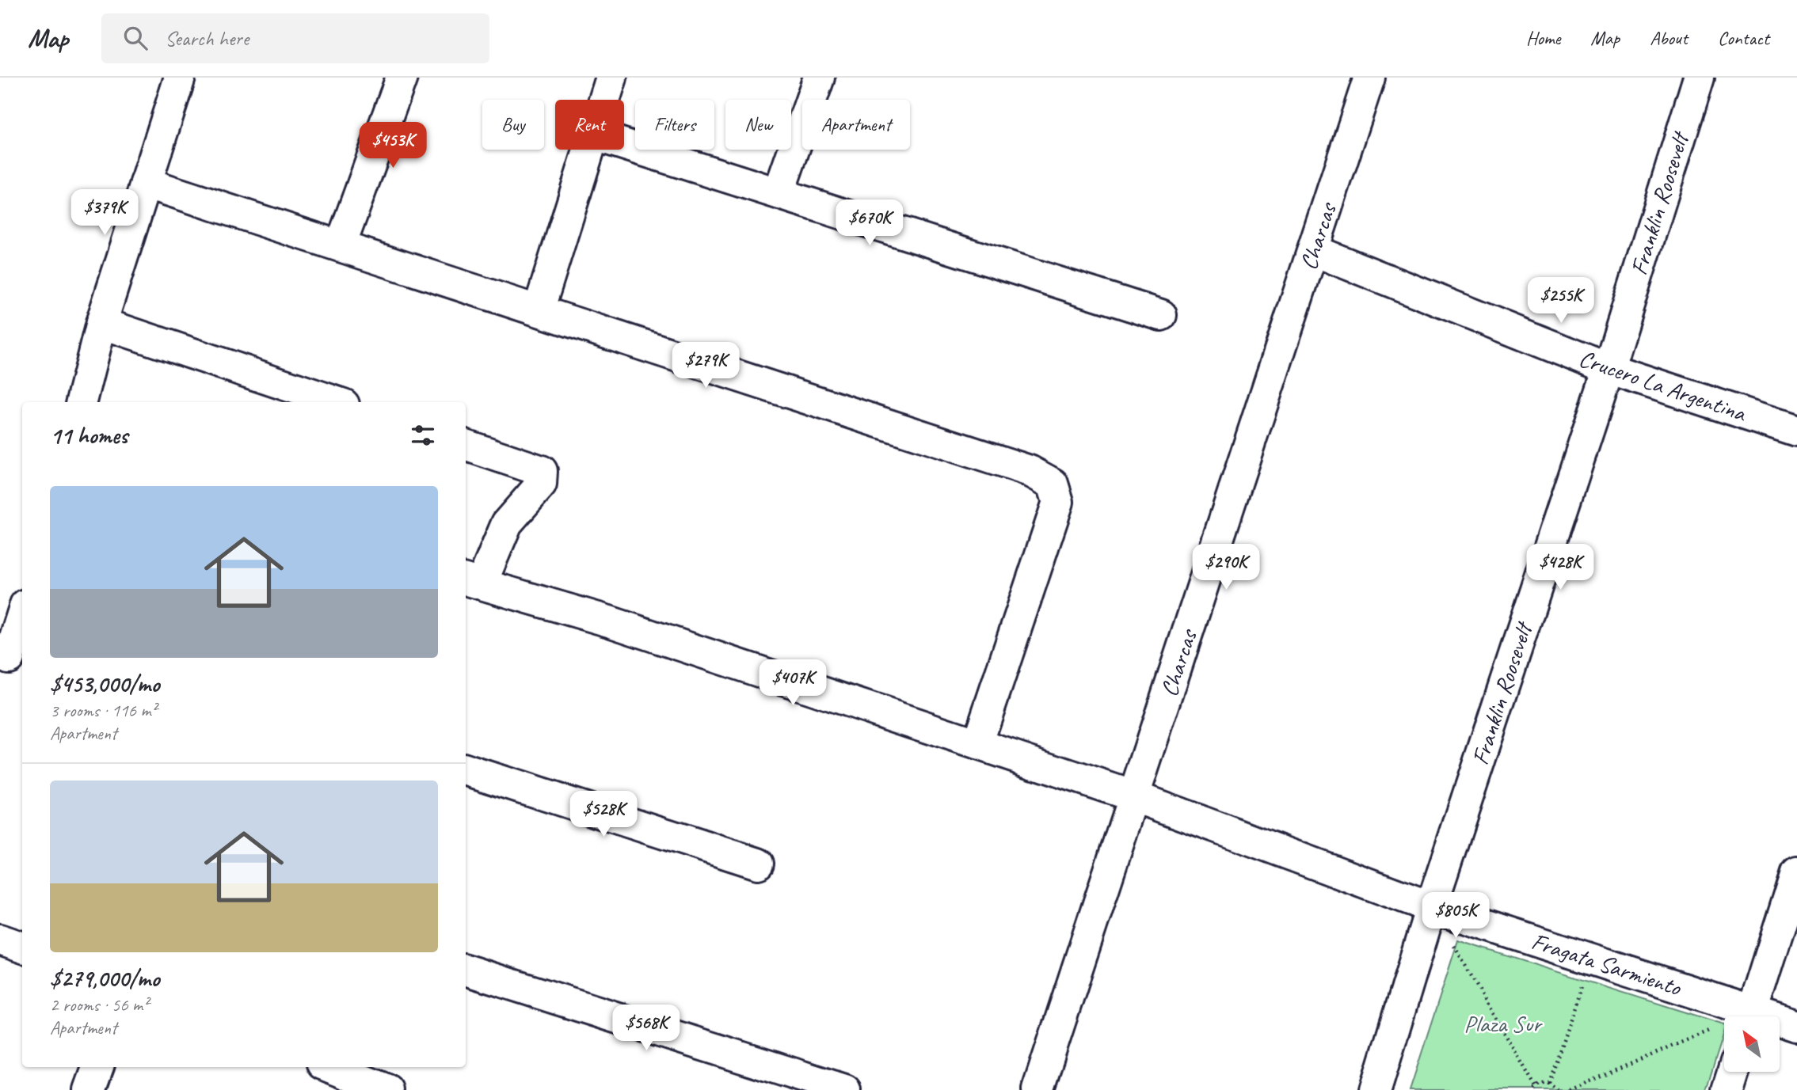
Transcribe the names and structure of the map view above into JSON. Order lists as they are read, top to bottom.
{
  "streets": {
    "street": [
      "Franklin Roosevelt",
      "Charcas",
      "Crucero La Argentina",
      "Fragata Sarmiento"
    ]
  },
  "crossings": [
    ["Franklin Roosevelt", "Crucero La Argentina"],
    ["Franklin Roosevelt", "Fragata Sarmiento"],
    ["Charcas", "Crucero La Argentina"],
    ["Charcas", "Fragata Sarmiento"]
  ],
  "parks": ["Plaza Sur"],
  "north": "top left",
  "page": {
    "header": "Map",
    "search": "Search here",
    "nav": [
      "Home",
      "Map",
      "About",
      "Contact"
    ],
    "chip": [
      "Buy",
      "Rent",
      "Filters",
      "New",
      "Apartment"
    ],
    "price": [
      "$453K",
      "$379K",
      "$670K",
      "$255K",
      "$279K",
      "$290K",
      "$428K",
      "$407K",
      "$528K",
      "$805K",
      "$568K"
    ],
    "heading": "11 homes",
    "list": [
      {
        "name": "$453,000/mo",
        "note": "3 rooms · 116 m² · Apartment"
      },
      {
        "name": "$279,000/mo",
        "note": "2 rooms · 56 m² · Apartment"
      }
    ]
  }
}
